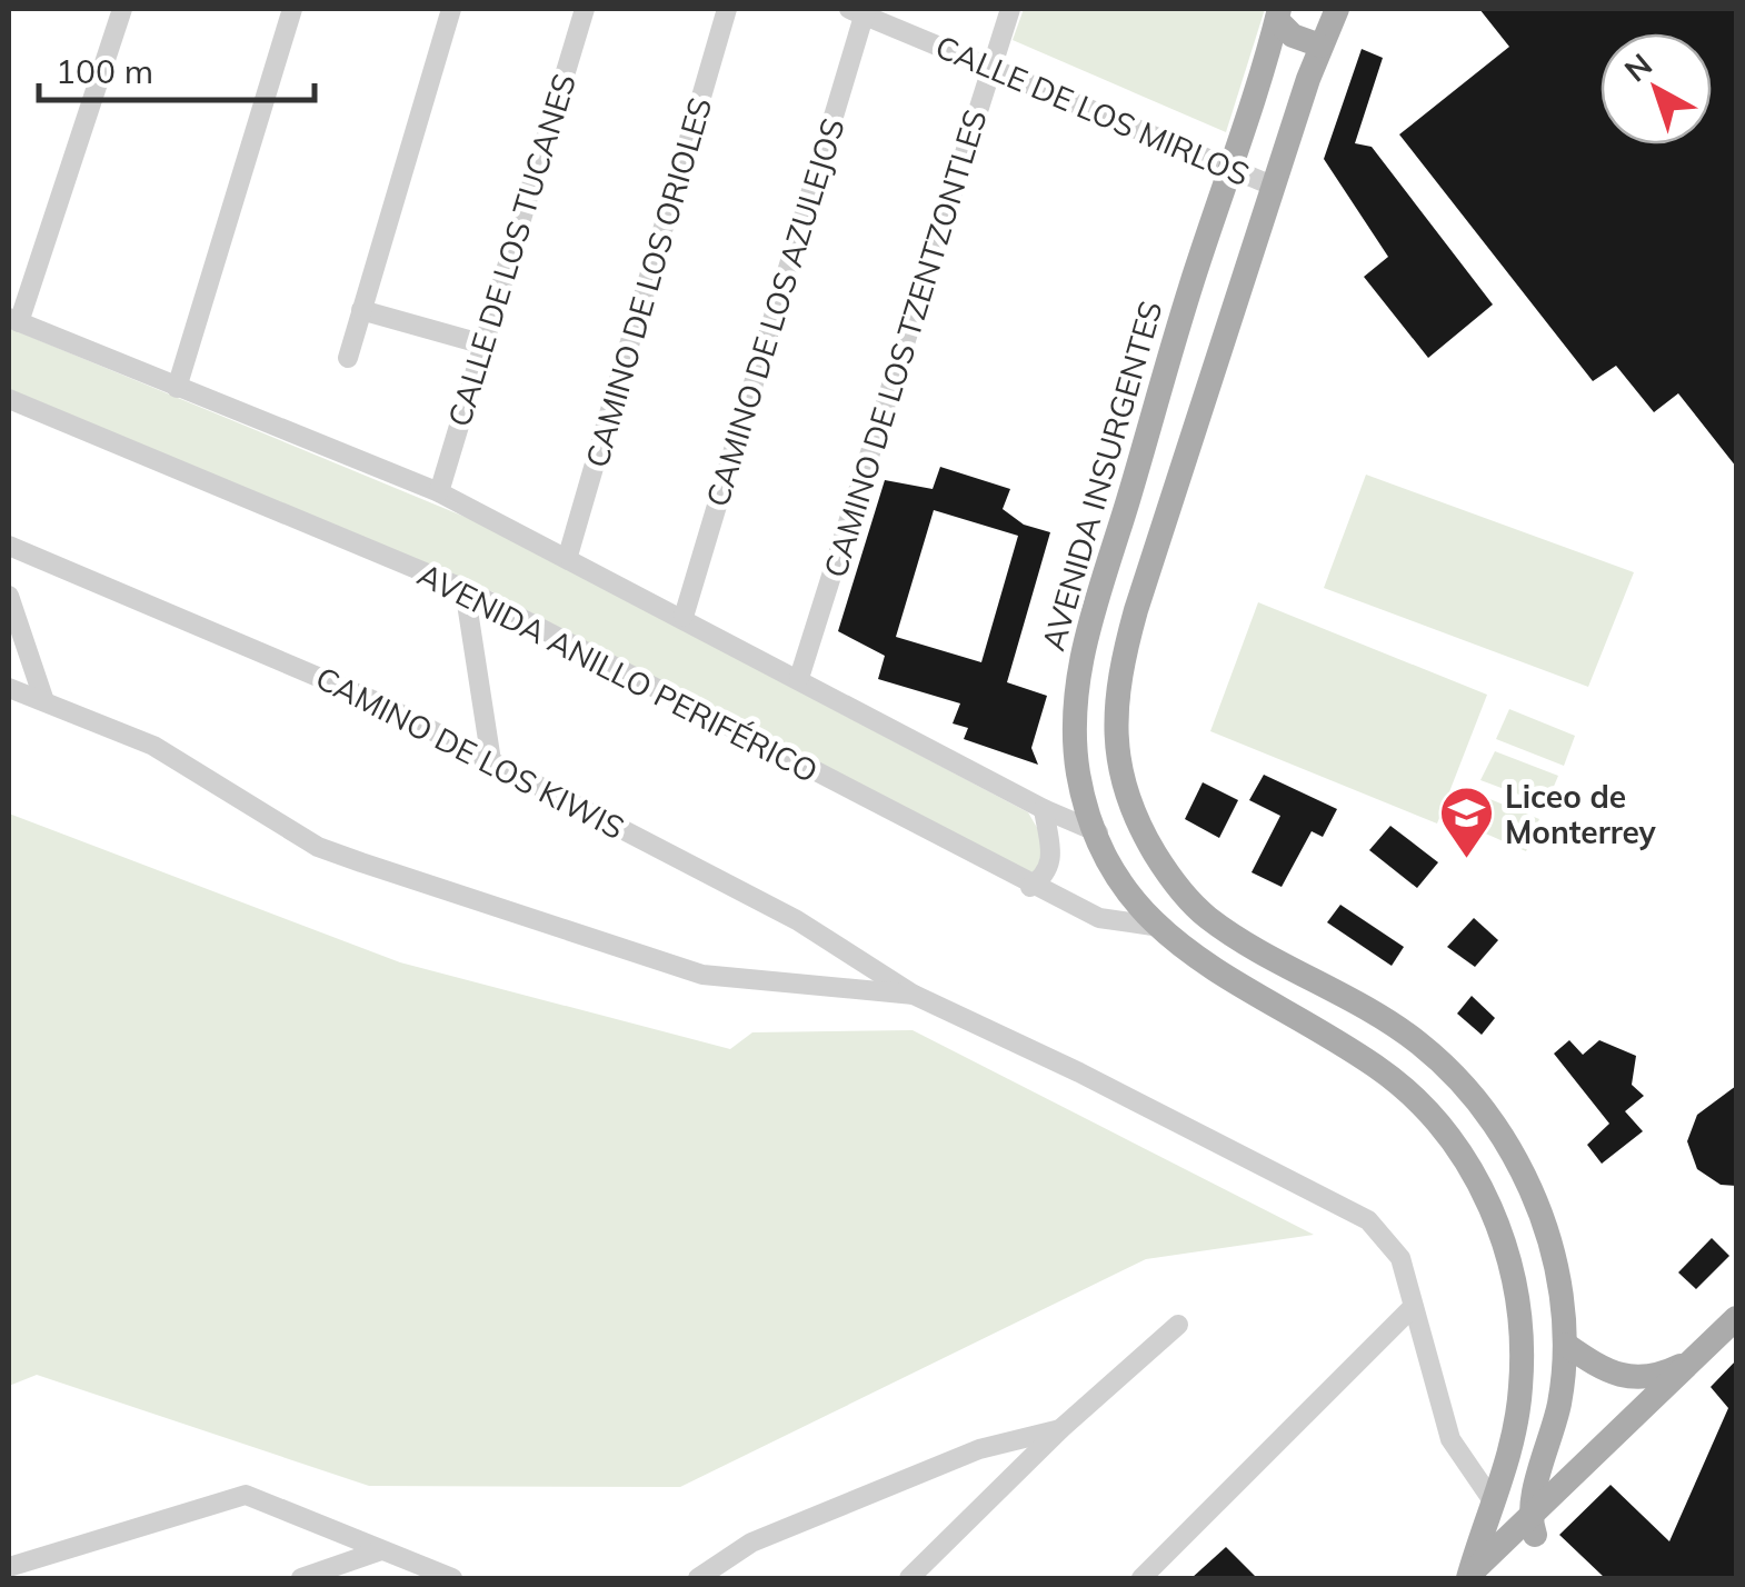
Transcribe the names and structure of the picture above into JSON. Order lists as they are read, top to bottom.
{
  "streets": {
    "main road": ["AVENIDA INSURGENTES"],
    "street": [
      "CALLE DE LOS MIRLOS",
      "CALLE DE LOS TUCANES",
      "CAMINO DE LOS ORIOLES",
      "CAMINO DE LOS AZULEJOS",
      "CAMINO DE LOS TZENTZONTLES",
      "AVENIDA ANILLO PERIFÉRICO",
      "CAMINO DE LOS KIWIS"
    ]
  },
  "crossings": [
    ["CALLE DE LOS MIRLOS", "CAMINO DE LOS AZULEJOS"],
    ["CALLE DE LOS MIRLOS", "CAMINO DE LOS TZENTZONTLES"],
    ["CALLE DE LOS MIRLOS", "AVENIDA INSURGENTES"],
    ["AVENIDA INSURGENTES", "AVENIDA ANILLO PERIFÉRICO"],
    ["AVENIDA INSURGENTES", "CAMINO DE LOS KIWIS"]
  ],
  "places": {
    "school or university": ["Liceo de Monterrey"]
  },
  "scale_bar": "100 m",
  "north": "top left"
}
